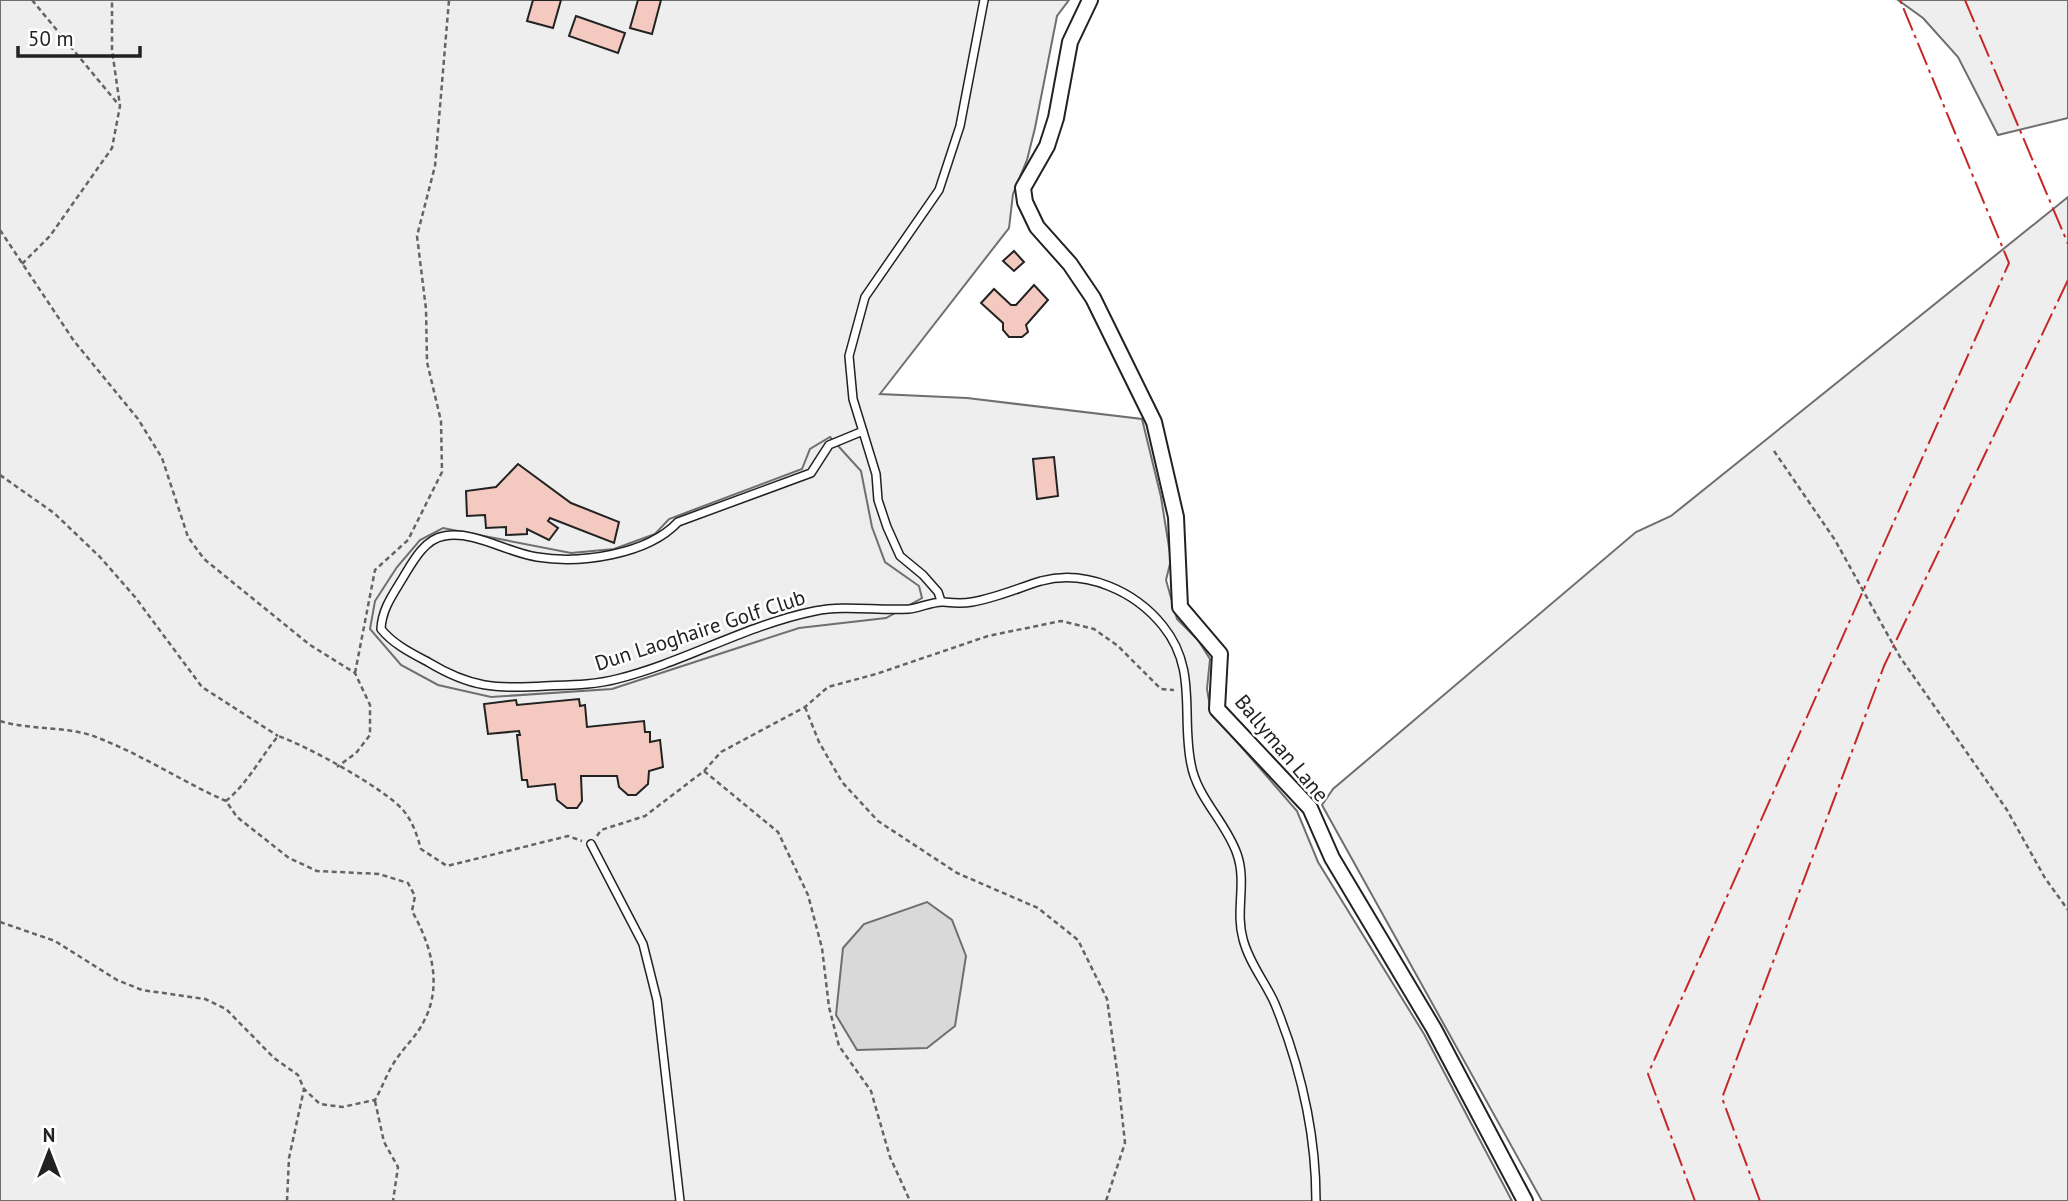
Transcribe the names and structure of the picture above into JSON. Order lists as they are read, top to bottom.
{
  "streets": {
    "street": ["Ballyman Lane"],
    "lane": ["Dun Laoghaire Golf Club"]
  },
  "scale_bar": "50 m",
  "north": "top"
}
